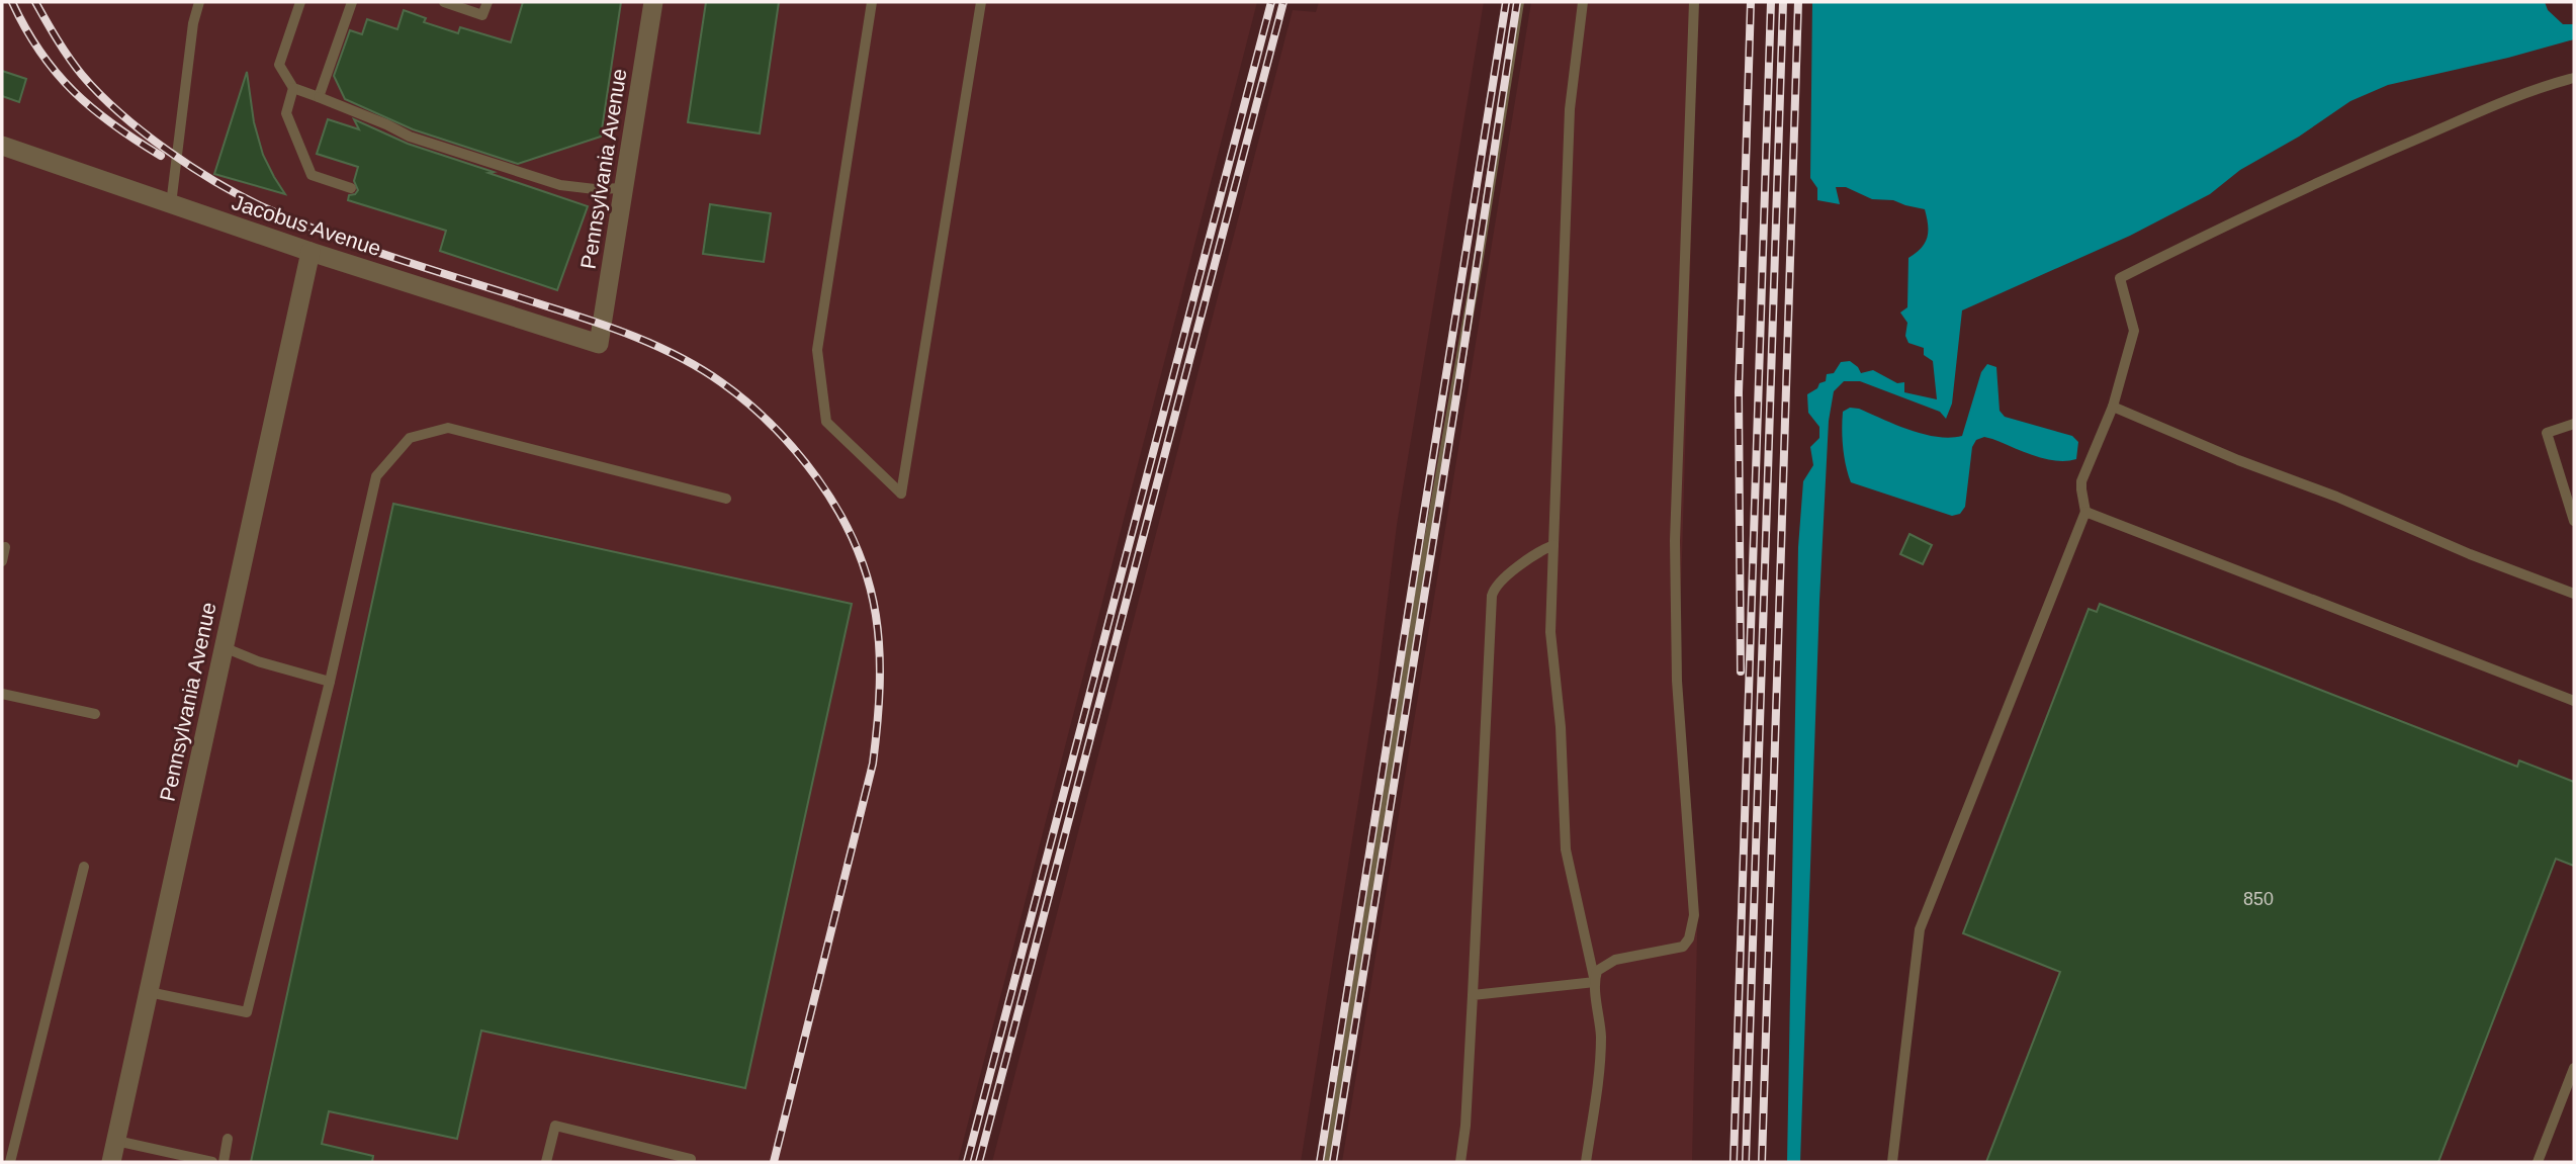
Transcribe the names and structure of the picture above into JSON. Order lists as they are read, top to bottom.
{
  "streets": {
    "street": ["Pennsylvania Avenue", "Jacobus Avenue"]
  },
  "crossings": [
    ["Pennsylvania Avenue", "Jacobus Avenue"]
  ],
  "house_numbers": ["850"]
}
